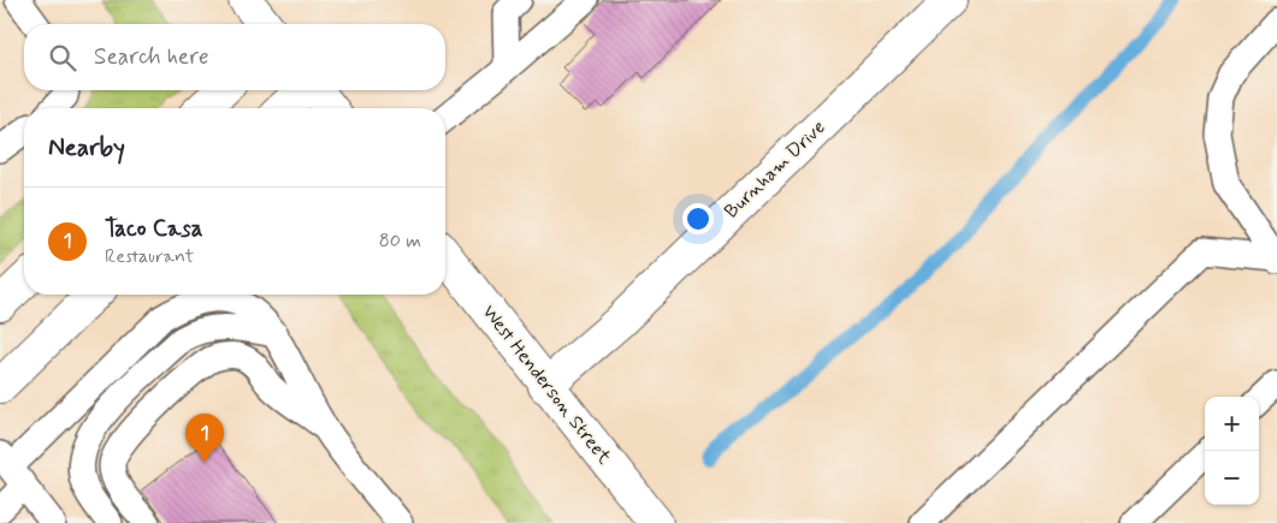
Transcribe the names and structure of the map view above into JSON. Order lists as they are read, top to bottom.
{
  "streets": {
    "street": ["Burnham Drive", "West Henderson Street"]
  },
  "crossings": [
    ["Burnham Drive", "West Henderson Street"]
  ],
  "page": {
    "search": "Search here",
    "heading": "Nearby",
    "list": [
      {
        "mark": "1",
        "name": "Taco Casa",
        "note": "Restaurant",
        "value": "80 m"
      }
    ],
    "map_buttons": ["+", "−"],
    "pins": "1"
  }
}
